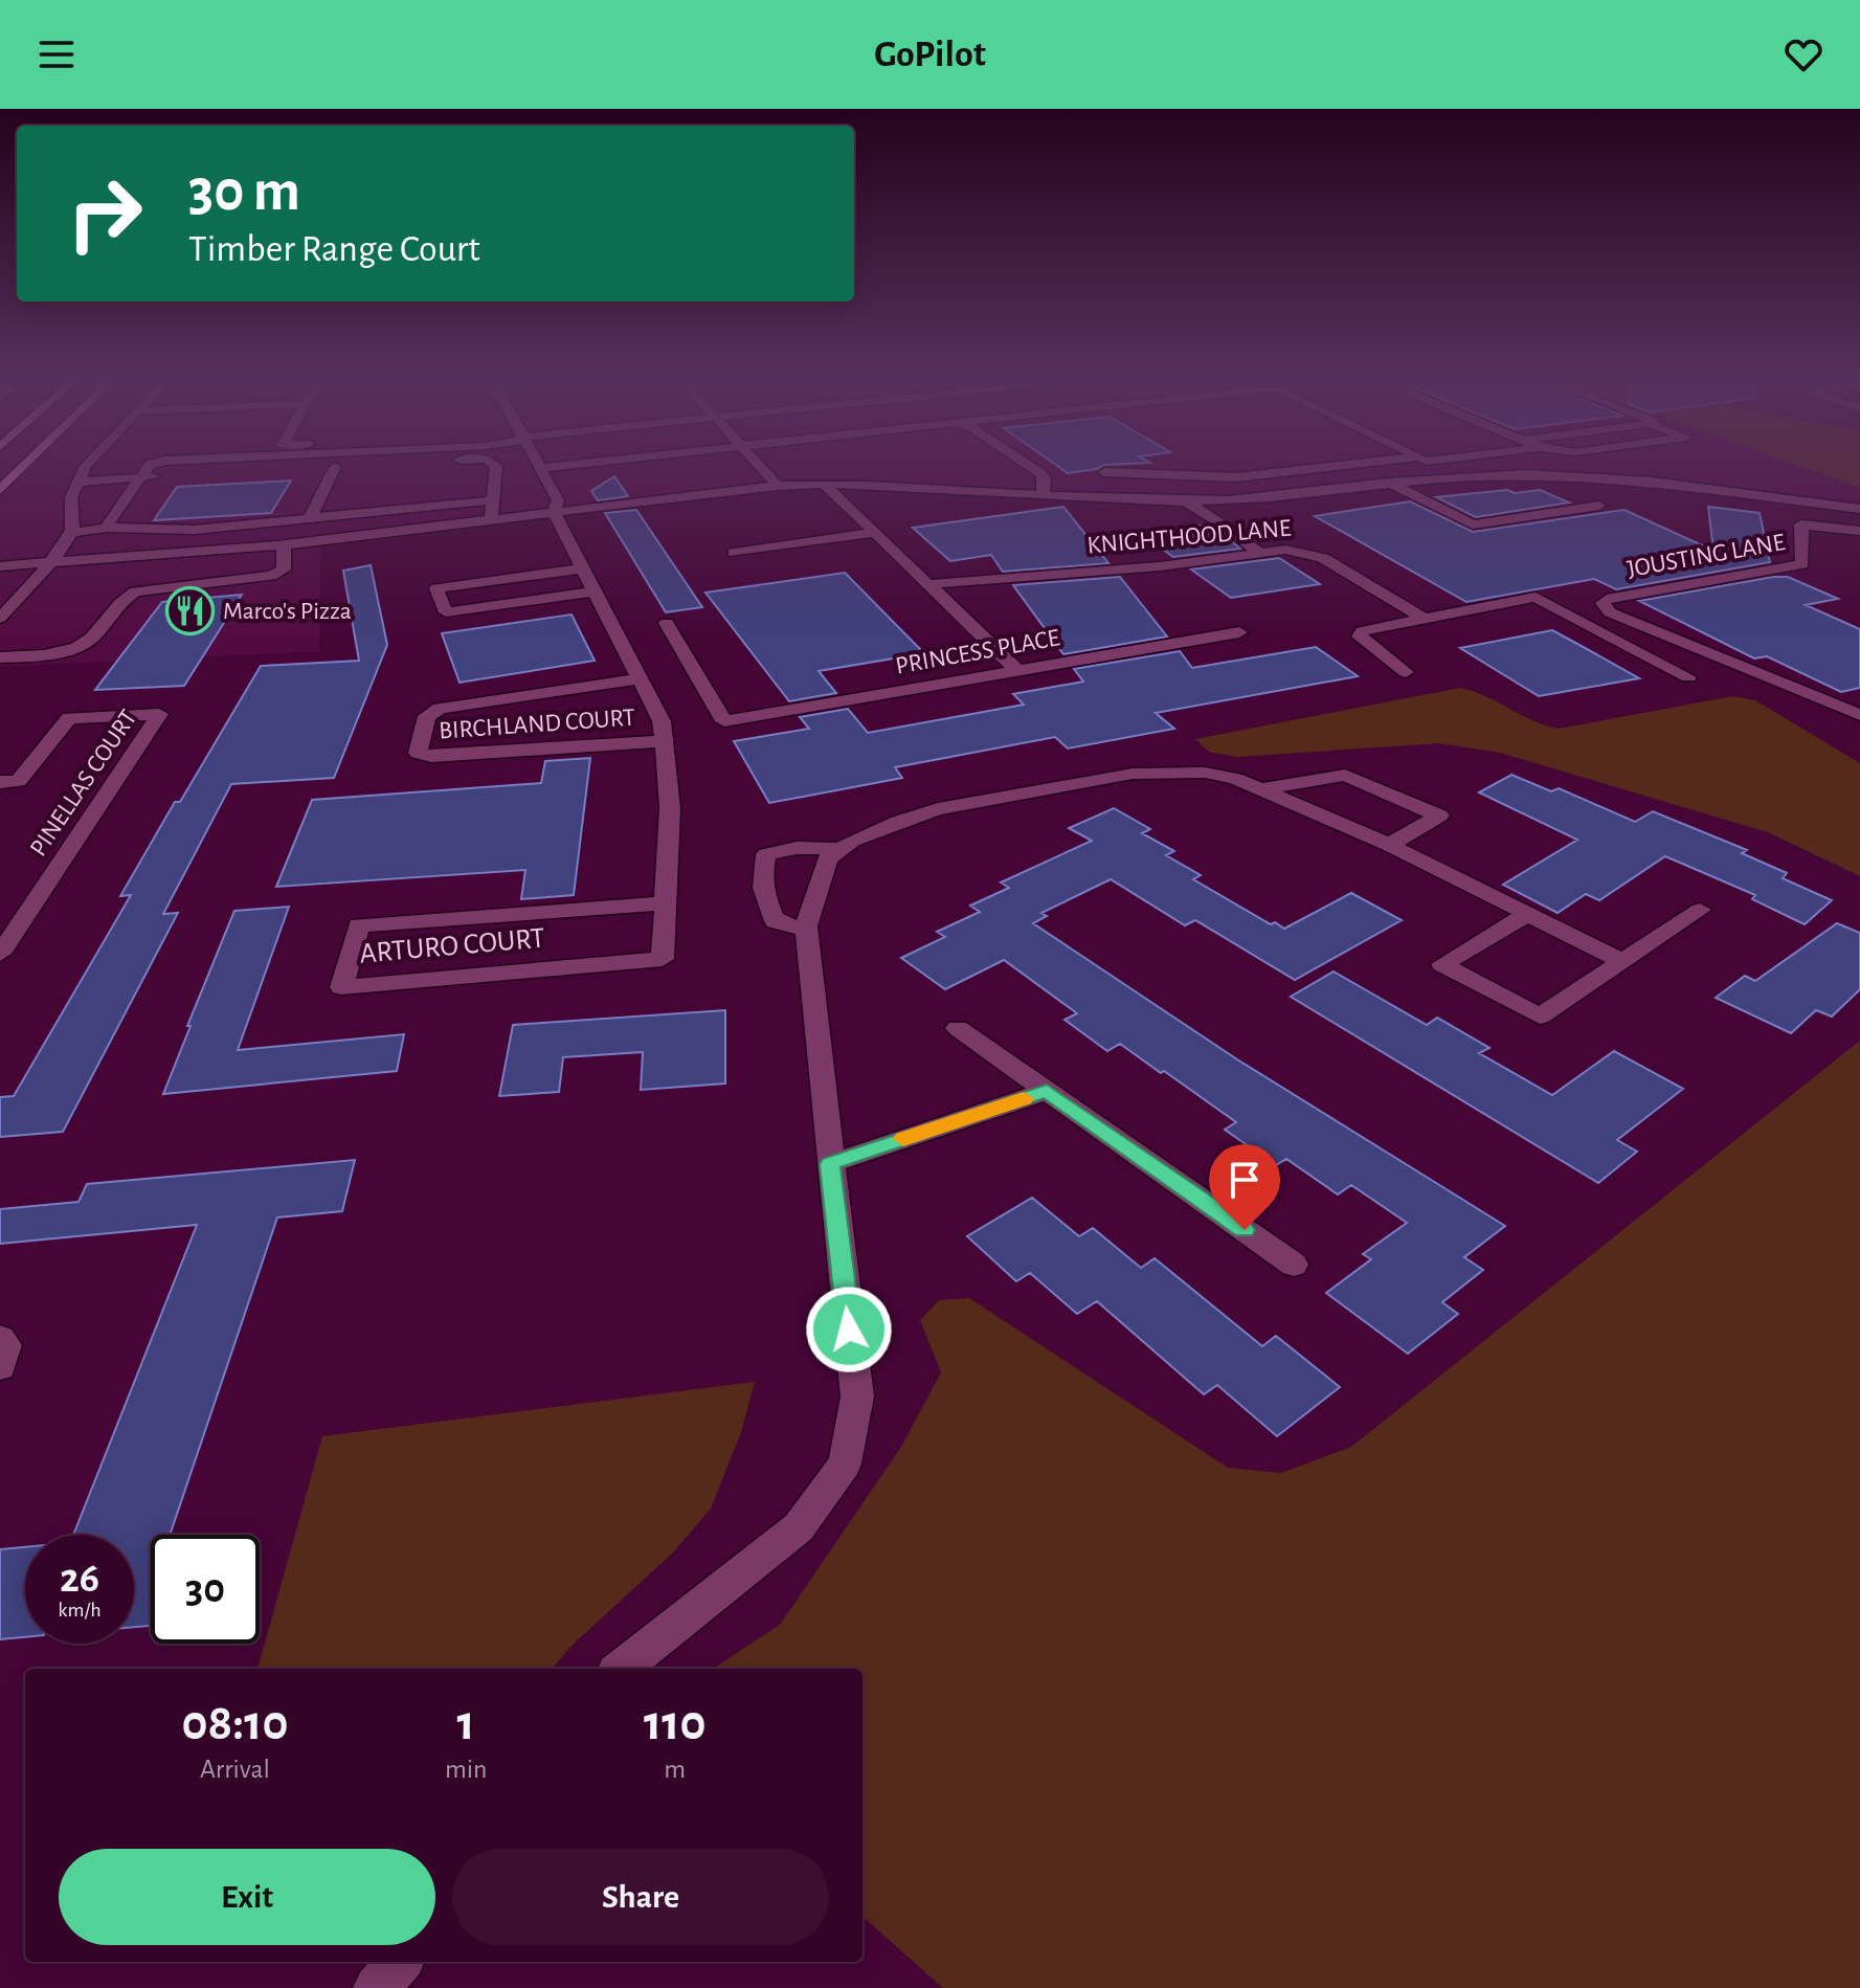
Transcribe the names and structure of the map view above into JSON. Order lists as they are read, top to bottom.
{
  "streets": {
    "street": [
      "KNIGHTHOOD LANE",
      "JOUSTING LANE",
      "PRINCESS PLACE",
      "BIRCHLAND COURT",
      "PINELLAS COURT",
      "ARTURO COURT"
    ]
  },
  "places": {
    "restaurant": ["Marco's Pizza"]
  },
  "page": {
    "header": "GoPilot",
    "turn": ["30 m", "Timber Range Court"],
    "speed": "26 km/h",
    "limit": "30",
    "eta": [
      "08:10",
      "Arrival",
      "1",
      "min",
      "110",
      "m"
    ],
    "buttons": ["Exit", "Share"]
  }
}
